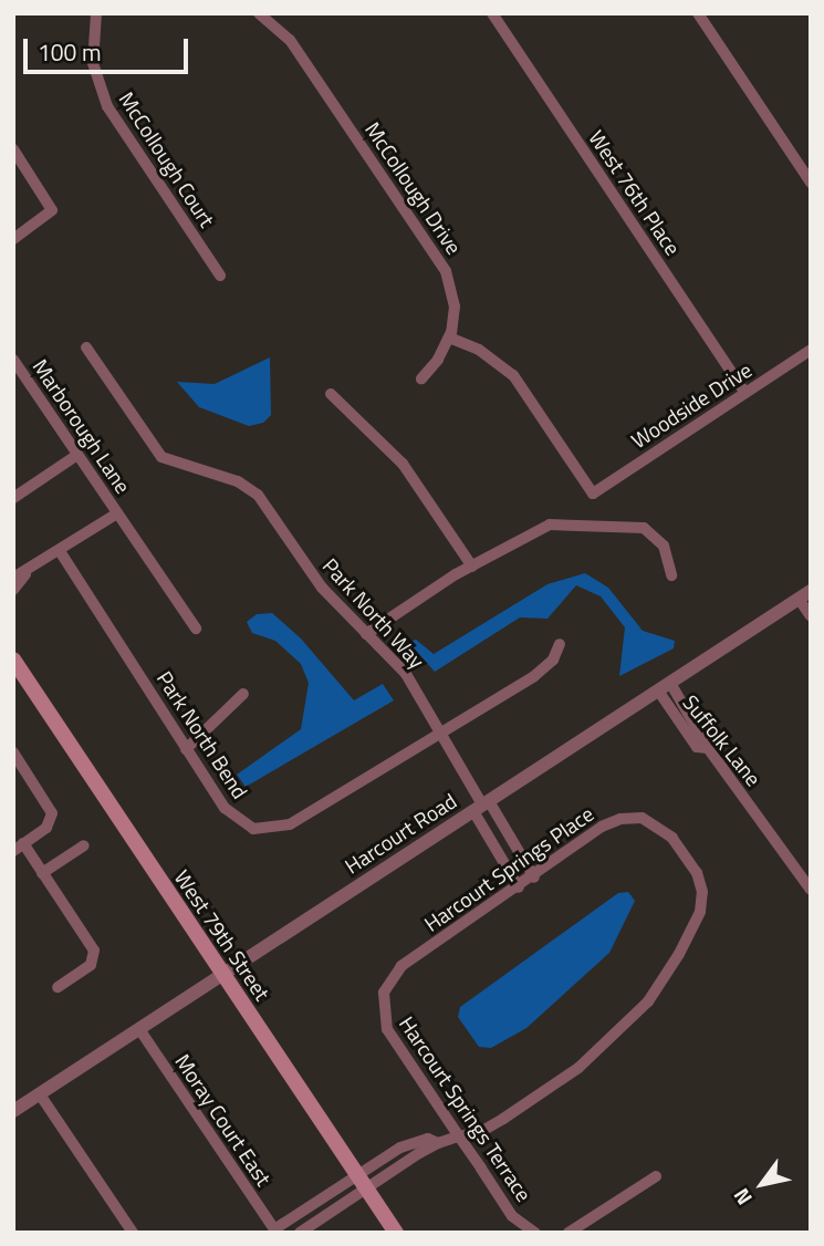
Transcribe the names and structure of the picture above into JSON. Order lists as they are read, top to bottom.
{
  "streets": {
    "main road": ["West 79th Street"],
    "street": [
      "McCollough Court",
      "McCollough Drive",
      "West 76th Place",
      "Woodside Drive",
      "Marborough Lane",
      "Park North Way",
      "Park North Bend",
      "Suffolk Lane",
      "Harcourt Road",
      "Harcourt Springs Place",
      "Harcourt Springs Terrace",
      "Moray Court East"
    ]
  },
  "crossings": [
    ["McCollough Drive", "Woodside Drive"],
    ["West 76th Place", "Woodside Drive"],
    ["Park North Way", "Park North Bend"],
    ["Park North Way", "Harcourt Road"],
    ["Suffolk Lane", "Harcourt Road"],
    ["Harcourt Road", "West 79th Street"],
    ["Harcourt Road", "Moray Court East"],
    ["Harcourt Springs Place", "Harcourt Springs Terrace"]
  ],
  "scale_bar": "100 m",
  "north": "bottom left"
}
